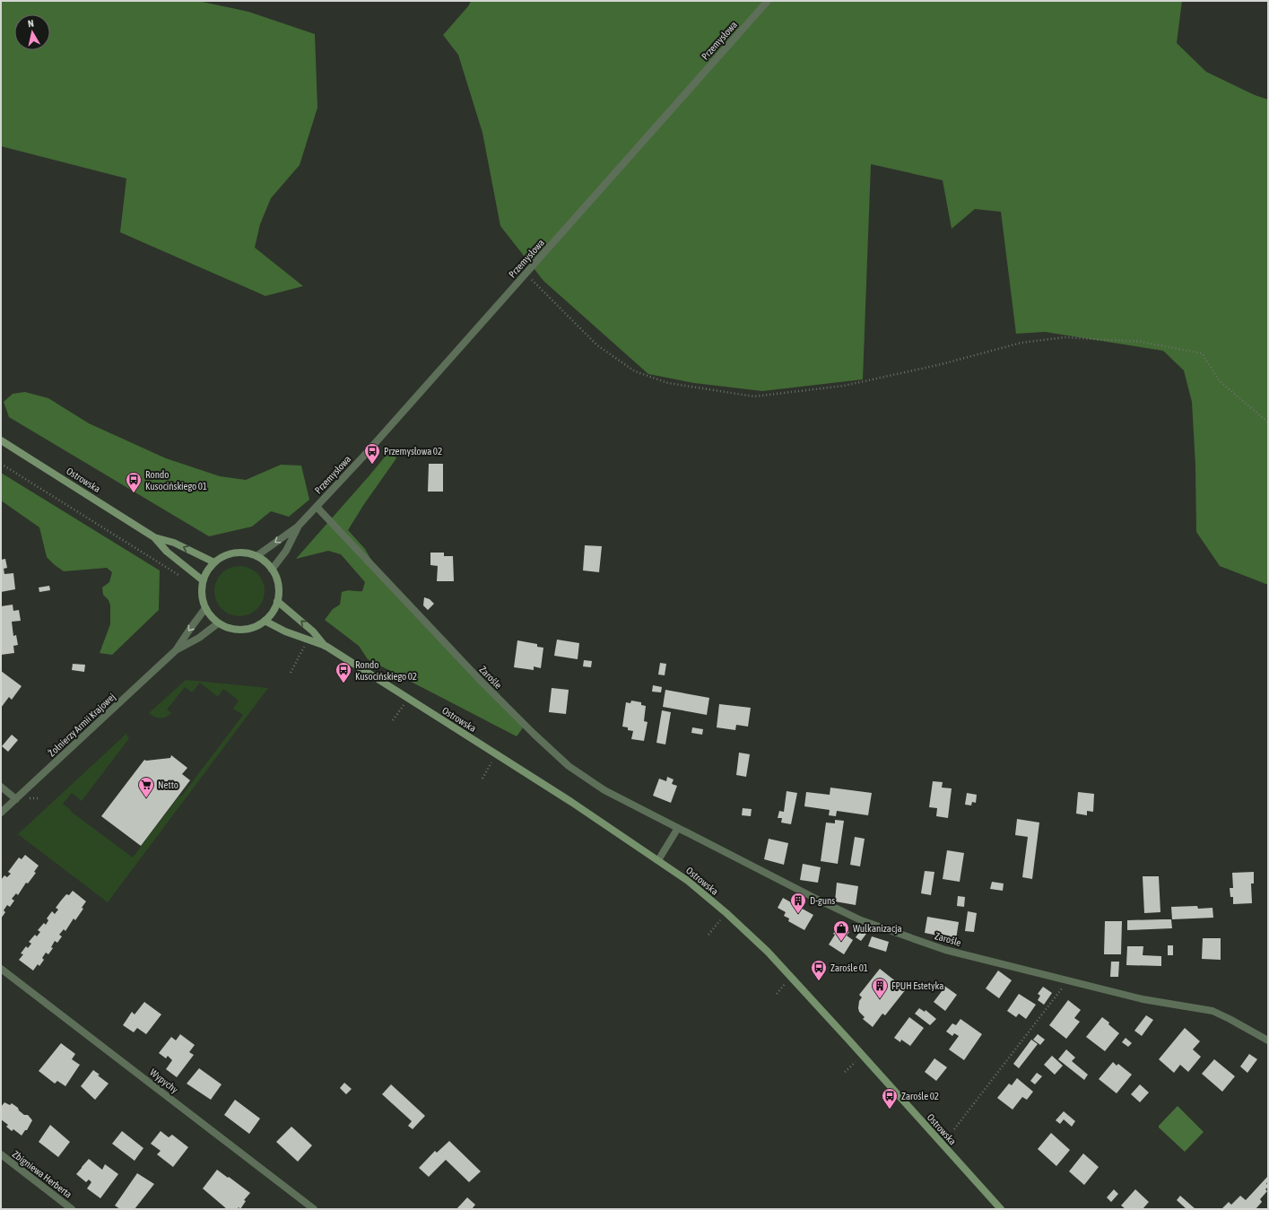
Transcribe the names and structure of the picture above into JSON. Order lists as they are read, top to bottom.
{
  "streets": {
    "main road": ["Ostrowska"],
    "street": [
      "Przemysłowa",
      "Zarośle",
      "Żołnierzy Armii Krajowej",
      "Wypychy",
      "Zbigniewa Herberta"
    ]
  },
  "crossings": [
    ["Przemysłowa", "Ostrowska"],
    ["Przemysłowa", "Zarośle"],
    ["Przemysłowa", "Żołnierzy Armii Krajowej"],
    ["Ostrowska", "Żołnierzy Armii Krajowej"]
  ],
  "places": {
    "bus stop": [
      "Przemysłowa 02",
      "Rondo Kusocińskiego 01",
      "Rondo Kusocińskiego 02",
      "Zarośle 01",
      "Zarośle 02"
    ],
    "supermarket": ["Netto"],
    "building": ["D-guns", "FPUH Estetyka"],
    "shop": ["Wulkanizacja"]
  },
  "north": "top"
}
